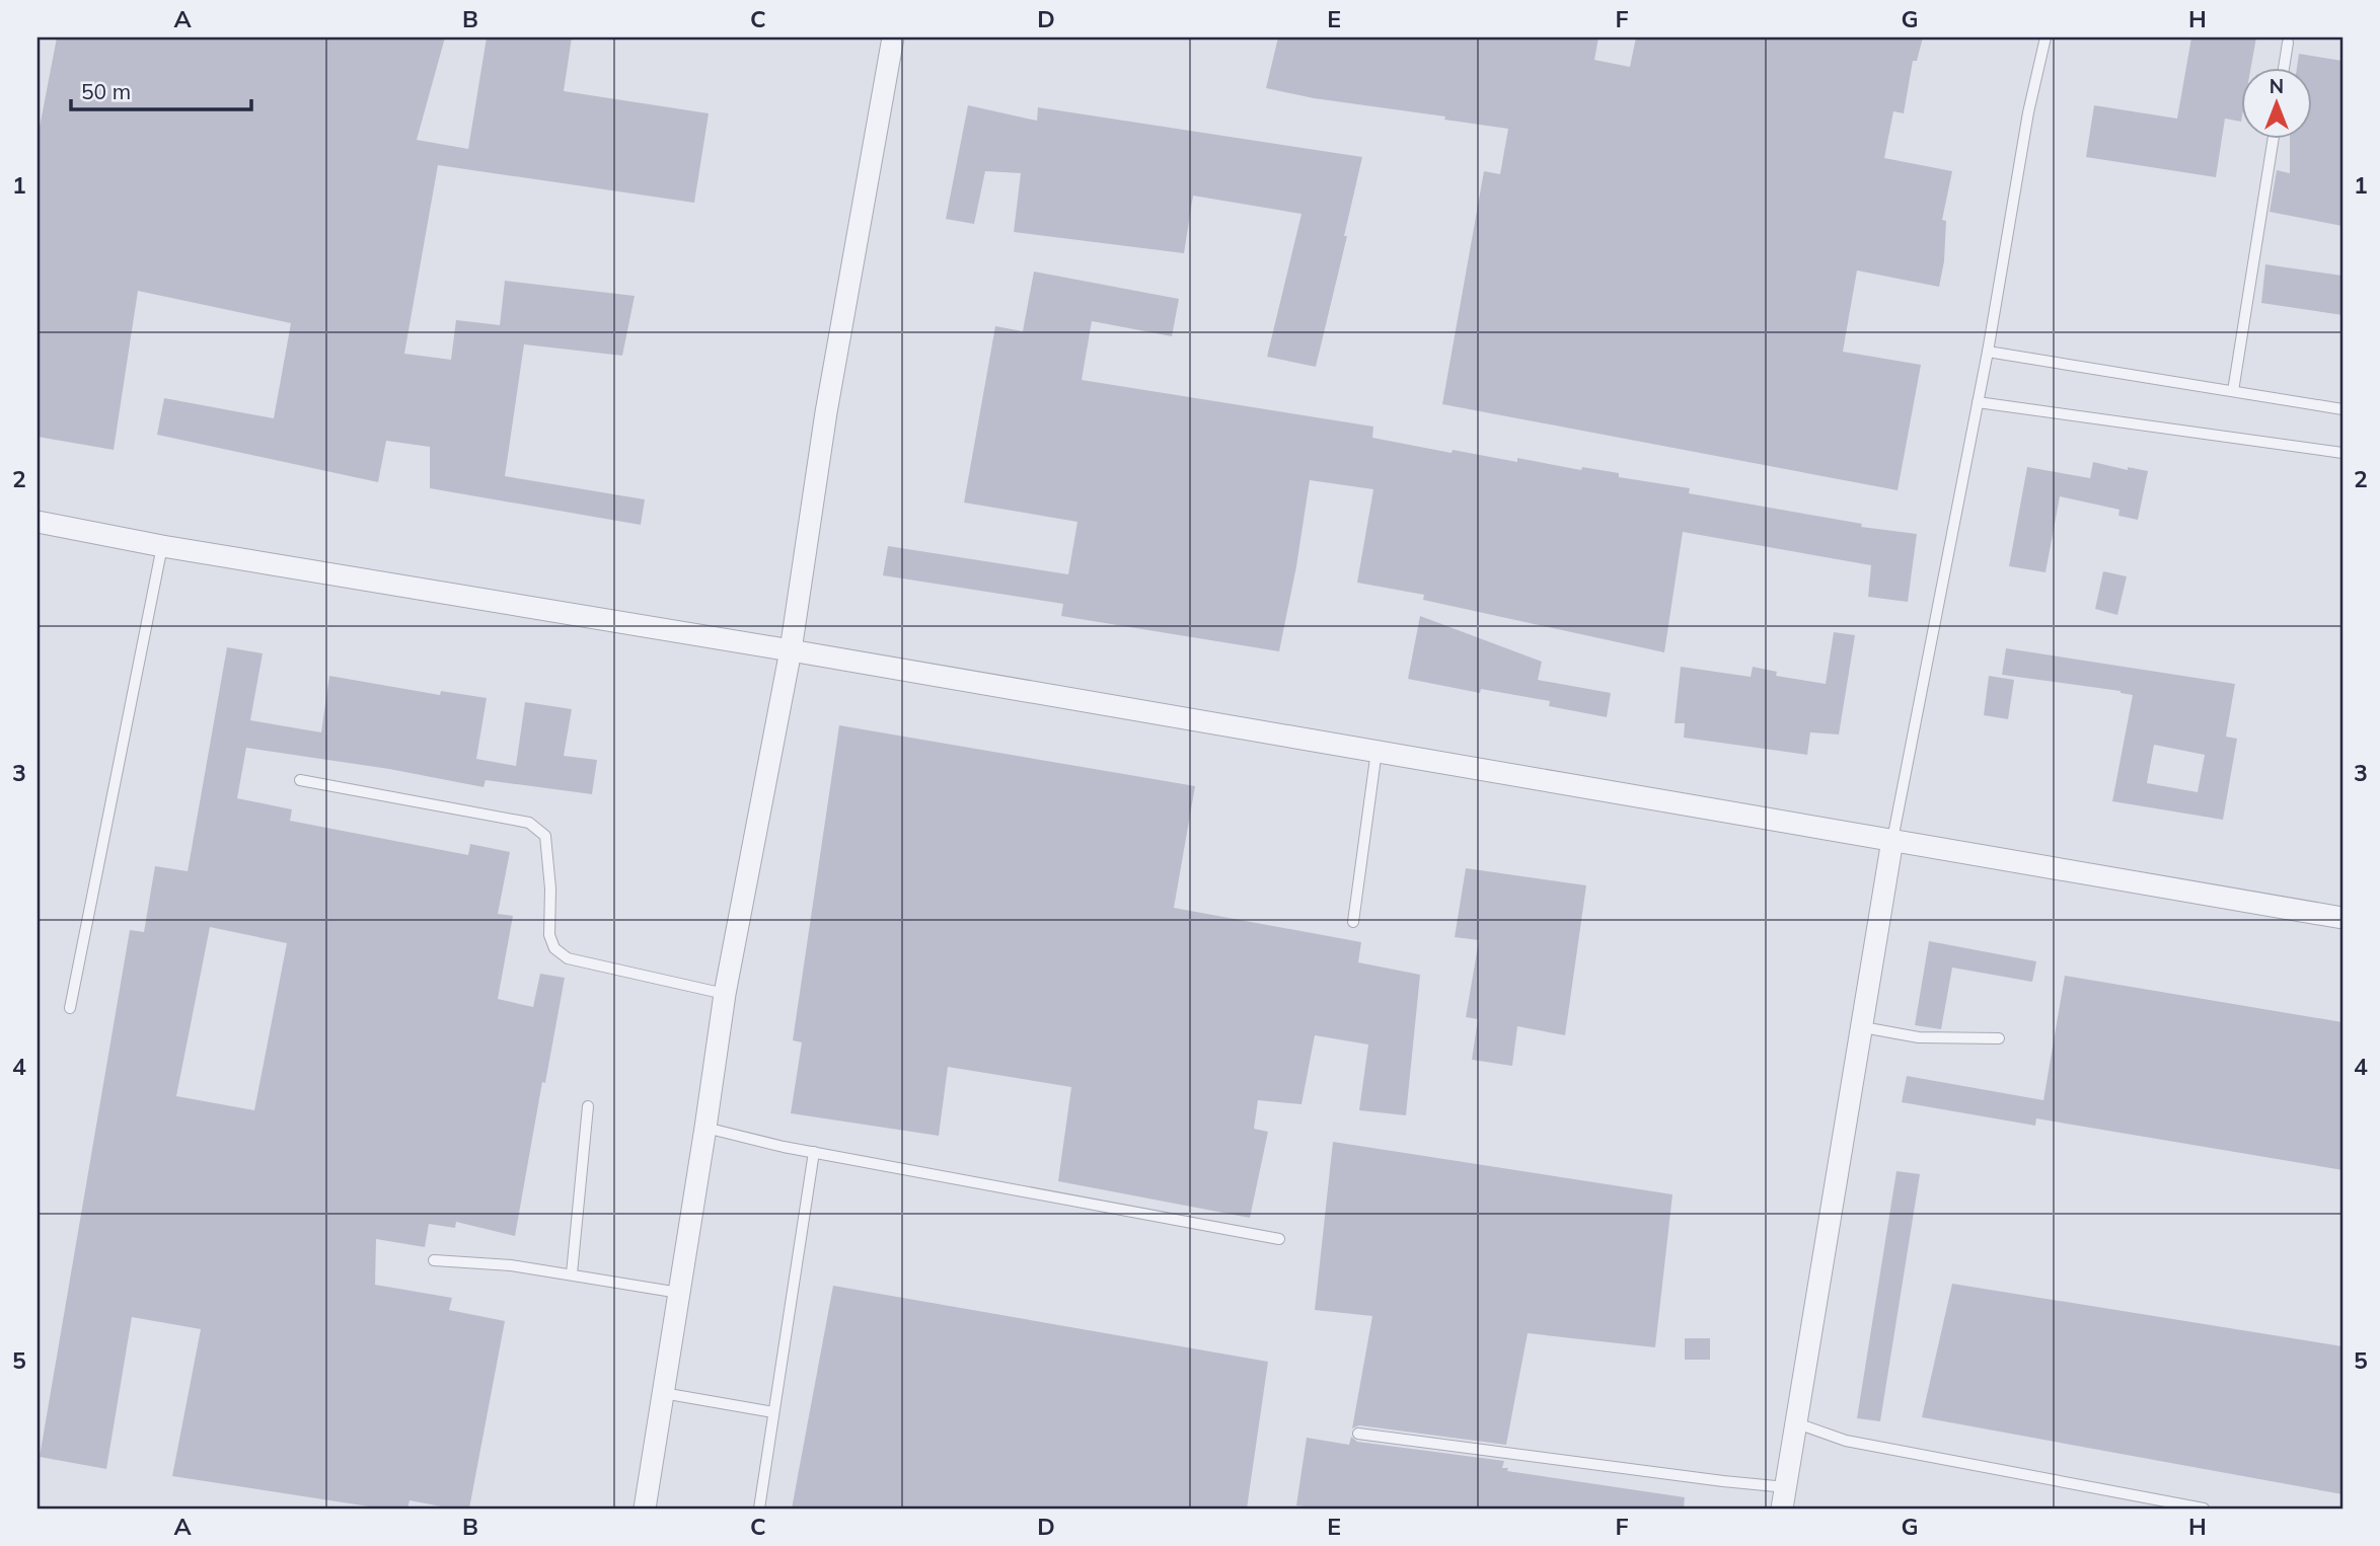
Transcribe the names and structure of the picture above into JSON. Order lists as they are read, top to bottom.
{
  "scale_bar": "50 m",
  "north": "top",
  "grid": {
    "columns": [
      "A",
      "B",
      "C",
      "D",
      "E",
      "F",
      "G",
      "H"
    ],
    "rows": [
      "1",
      "2",
      "3",
      "4",
      "5"
    ]
  }
}
